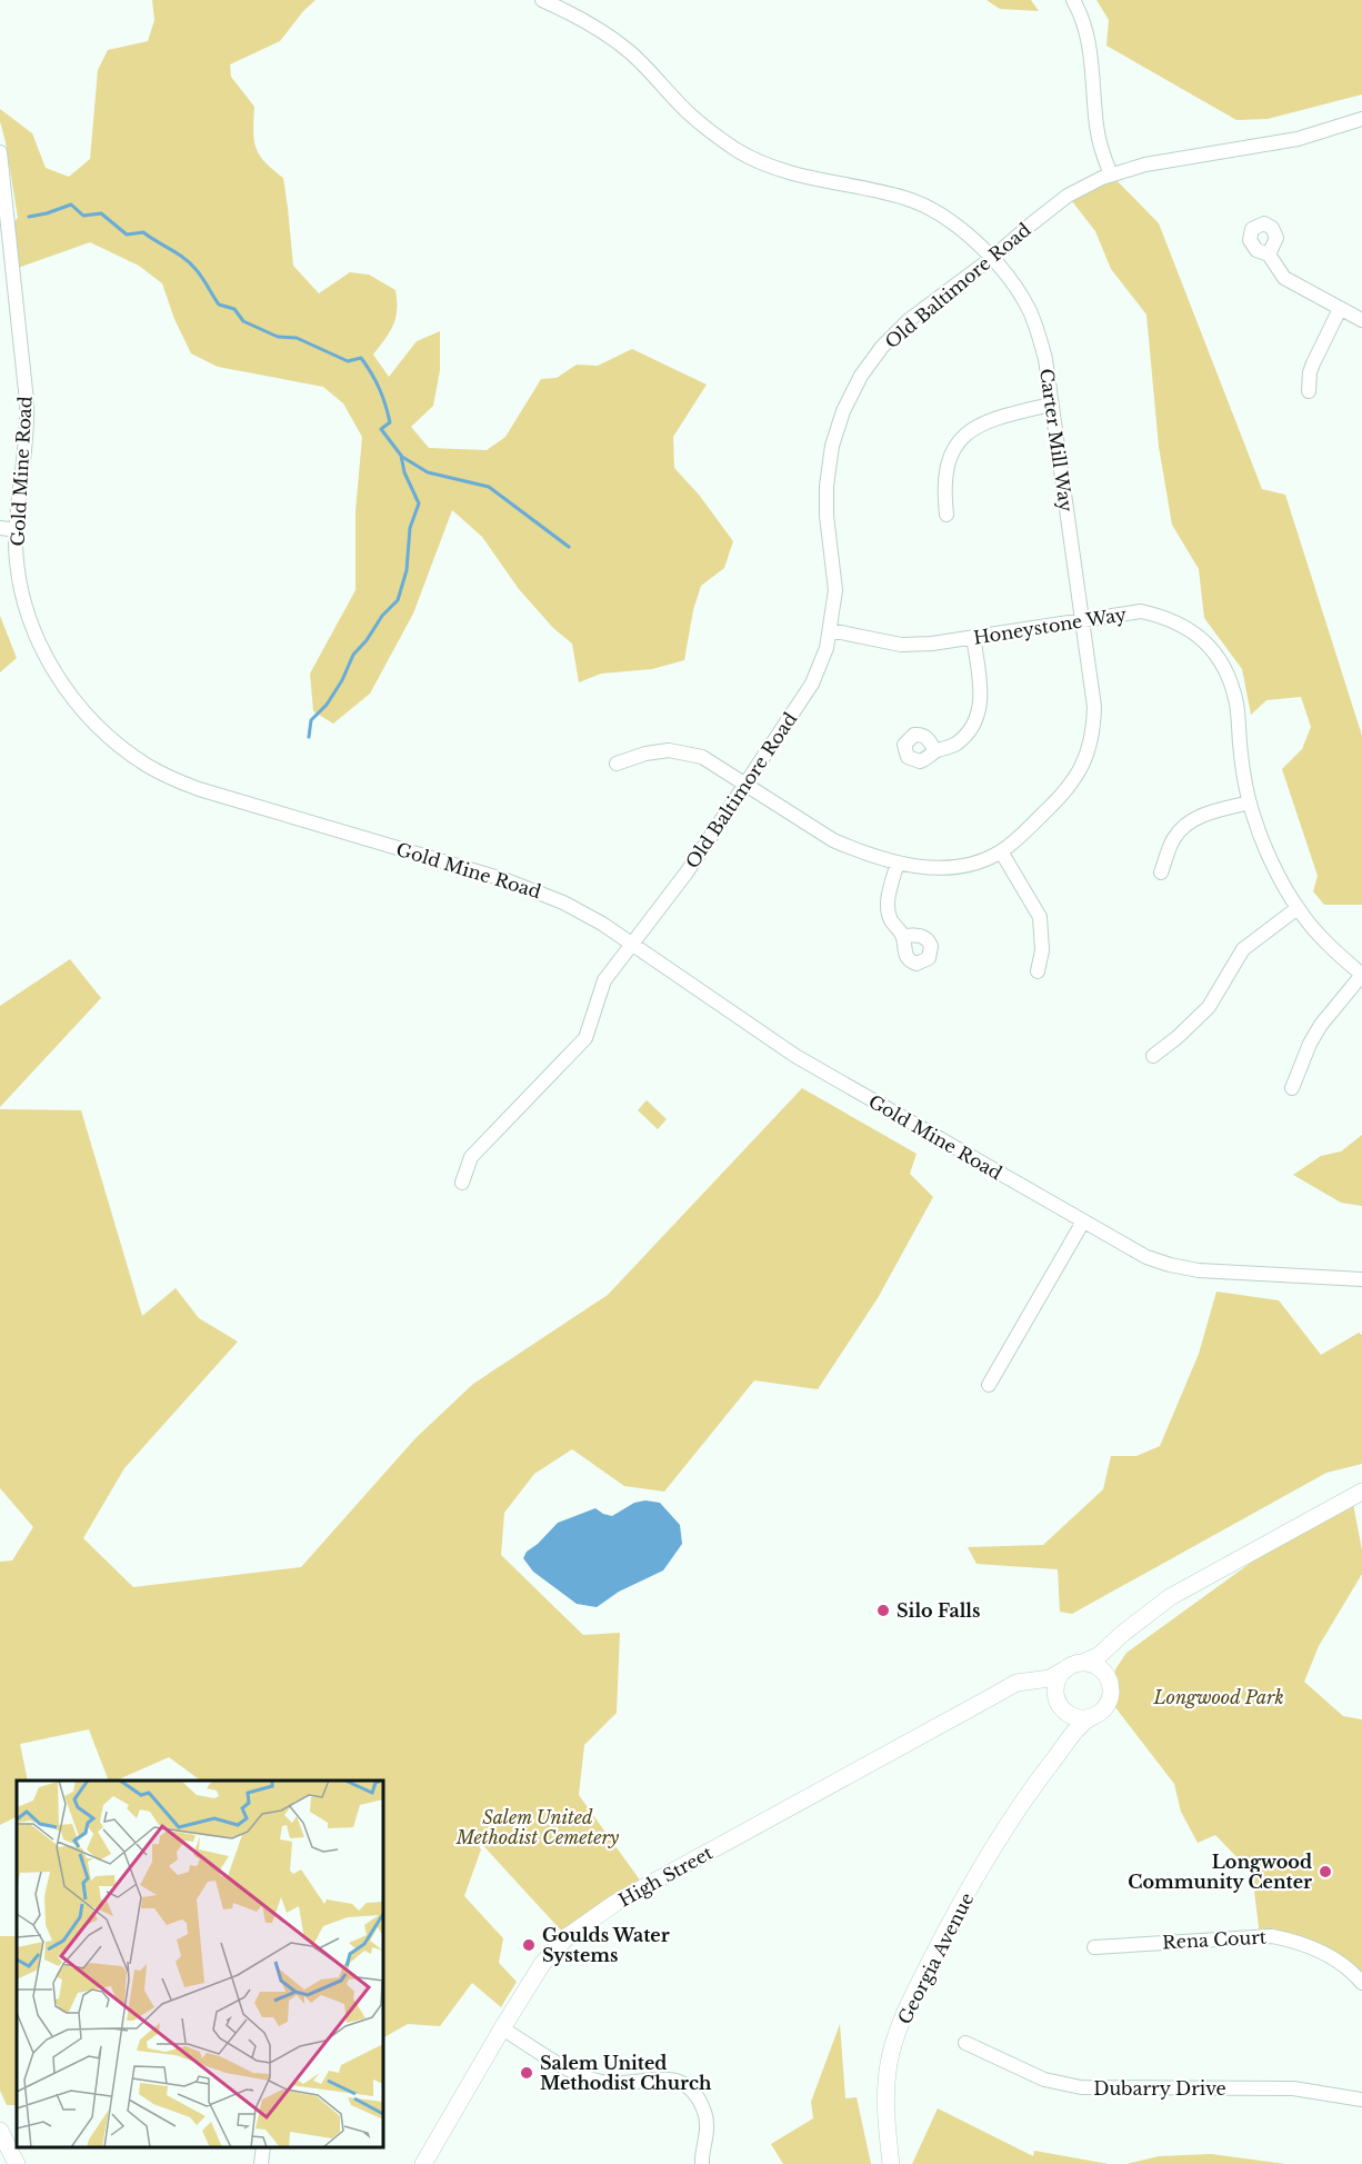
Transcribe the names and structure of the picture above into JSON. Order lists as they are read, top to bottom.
{
  "streets": {
    "main road": ["High Street", "Georgia Avenue"],
    "street": [
      "Old Baltimore Road",
      "Carter Mill Way",
      "Gold Mine Road",
      "Honeystone Way",
      "Rena Court",
      "Dubarry Drive"
    ]
  },
  "crossings": [
    ["Old Baltimore Road", "Carter Mill Way"],
    ["Old Baltimore Road", "Gold Mine Road"],
    ["Old Baltimore Road", "Honeystone Way"],
    ["Carter Mill Way", "Honeystone Way"],
    ["High Street", "Georgia Avenue"]
  ],
  "parks": ["Longwood Park", "Salem United Methodist Cemetery"],
  "places": [
    "Silo Falls",
    "Longwood Community Center",
    "Goulds Water Systems",
    "Salem United Methodist Church"
  ]
}
